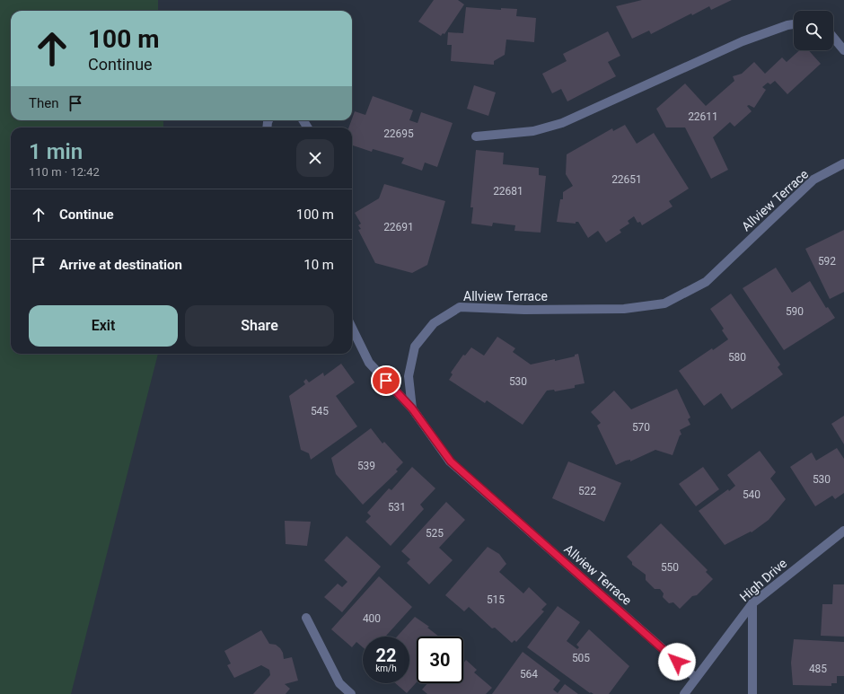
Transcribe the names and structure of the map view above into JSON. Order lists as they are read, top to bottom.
{
  "streets": {
    "street": ["Allview Terrace", "High Drive"]
  },
  "crossings": [
    ["Allview Terrace", "High Drive"]
  ],
  "house_numbers": [
    "22611",
    "22695",
    "22651",
    "22681",
    "22691",
    "592",
    "590",
    "580",
    "530",
    "545",
    "570",
    "539",
    "530",
    "522",
    "540",
    "531",
    "525",
    "550",
    "515",
    "400",
    "505",
    "485",
    "564"
  ],
  "page": {
    "turn": ["100 m", "Continue"],
    "then": "Then",
    "heading": ["1 min", "110 m · 12:42"],
    "list": [
      {
        "name": "Continue",
        "value": "100 m"
      },
      {
        "name": "Arrive at destination",
        "value": "10 m"
      }
    ],
    "buttons": ["Exit", "Share"],
    "speed": "22 km/h",
    "limit": "30"
  }
}
